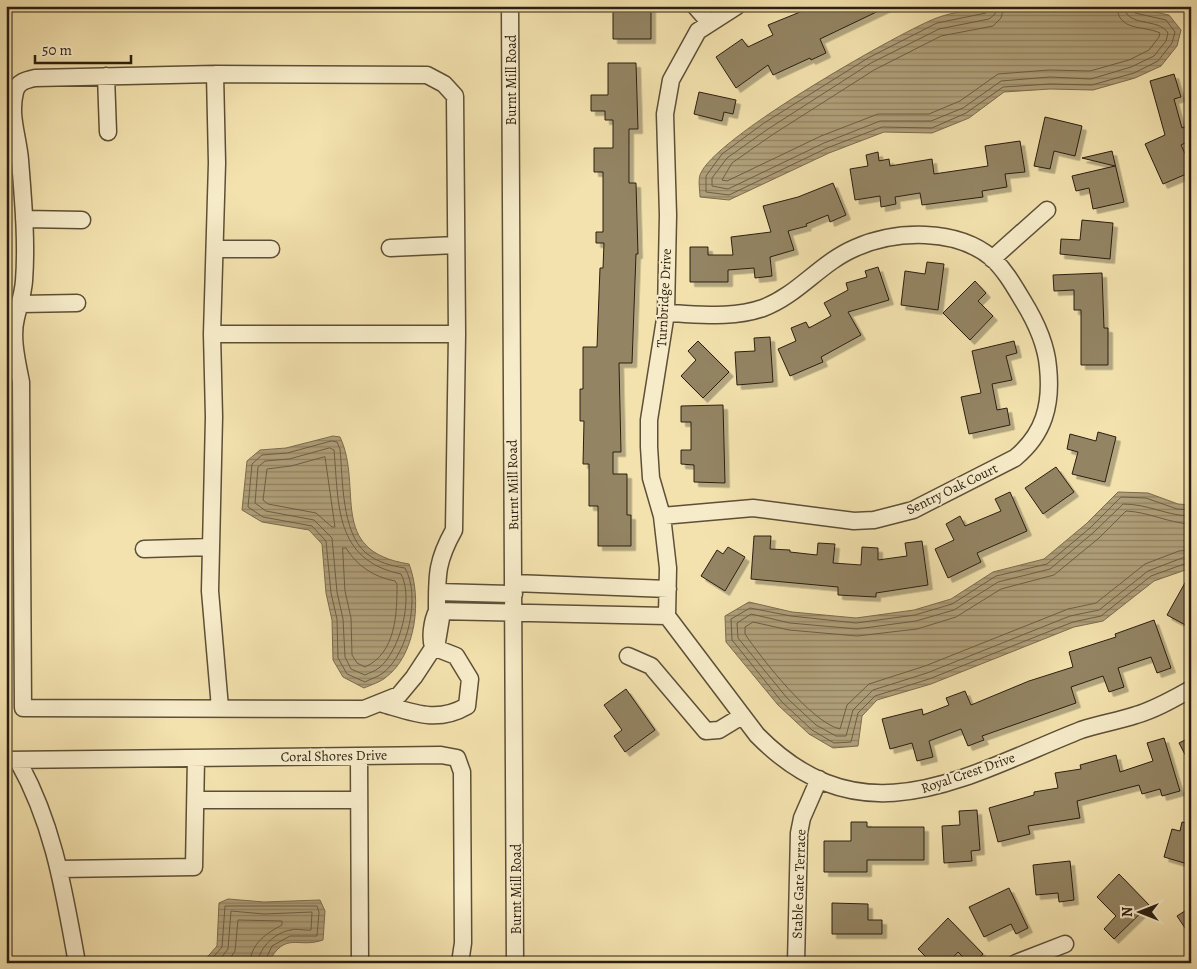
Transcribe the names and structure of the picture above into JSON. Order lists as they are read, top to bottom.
{
  "streets": {
    "street": [
      "Burnt Mill Road",
      "Turnbridge Drive",
      "Sentry Oak Court",
      "Coral Shores Drive",
      "Royal Crest Drive",
      "Stable Gate Terrace"
    ]
  },
  "crossings": [
    ["Turnbridge Drive", "Sentry Oak Court"],
    ["Turnbridge Drive", "Royal Crest Drive"],
    ["Royal Crest Drive", "Stable Gate Terrace"]
  ],
  "scale_bar": "50 m",
  "north": "left"
}
